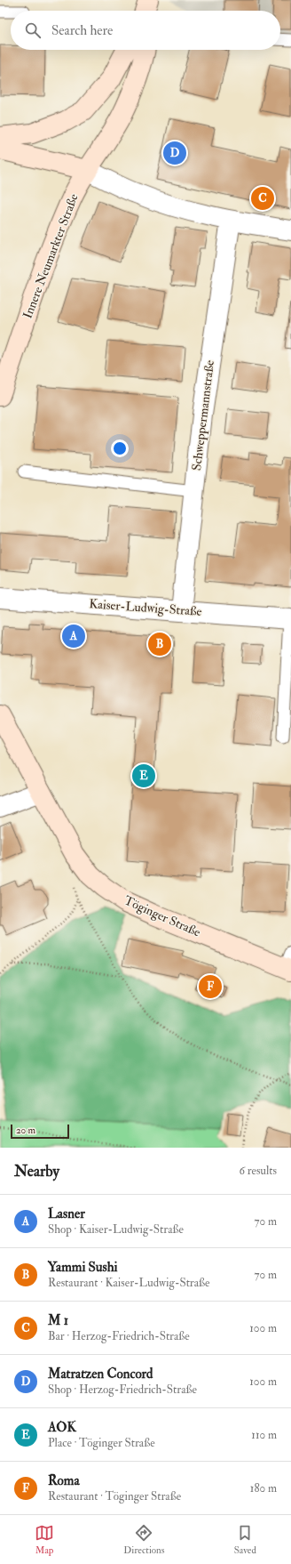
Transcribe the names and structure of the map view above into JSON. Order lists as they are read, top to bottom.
{
  "streets": {
    "street": [
      "Innere Neumarkter Straße",
      "Schweppermannstraße",
      "Kaiser-Ludwig-Straße",
      "Töginger Straße"
    ]
  },
  "crossings": [
    ["Schweppermannstraße", "Kaiser-Ludwig-Straße"]
  ],
  "scale_bar": "20 m",
  "page": {
    "search": "Search here",
    "pins": [
      "D",
      "C",
      "A",
      "B",
      "E",
      "F"
    ],
    "scale": "20 m",
    "heading": ["Nearby", "6 results"],
    "list": [
      {
        "mark": "A",
        "name": "Lasner",
        "note": "Shop · Kaiser-Ludwig-Straße",
        "value": "70 m"
      },
      {
        "mark": "B",
        "name": "Yammi Sushi",
        "note": "Restaurant · Kaiser-Ludwig-Straße",
        "value": "70 m"
      },
      {
        "mark": "C",
        "name": "M 1",
        "note": "Bar · Herzog-Friedrich-Straße",
        "value": "100 m"
      },
      {
        "mark": "D",
        "name": "Matratzen Concord",
        "note": "Shop · Herzog-Friedrich-Straße",
        "value": "100 m"
      },
      {
        "mark": "E",
        "name": "AOK",
        "note": "Place · Töginger Straße",
        "value": "110 m"
      },
      {
        "mark": "F",
        "name": "Roma",
        "note": "Restaurant · Töginger Straße",
        "value": "180 m"
      }
    ],
    "nav": ["Map", "Directions", "Saved"]
  }
}
